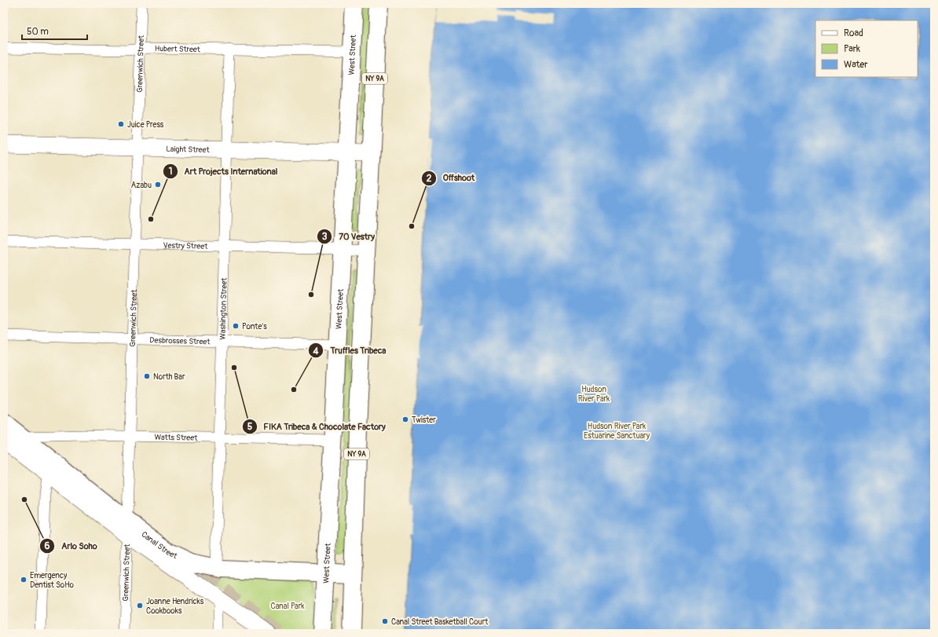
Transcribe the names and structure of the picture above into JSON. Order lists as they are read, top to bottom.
{
  "streets": {
    "highway": ["West Street", "NY 9A", "Canal Street"],
    "main road": ["Laight Street"],
    "street": [
      "Hubert Street",
      "Greenwich Street",
      "Vestry Street",
      "Washington Street",
      "Desbrosses Street",
      "Watts Street"
    ]
  },
  "crossings": [
    ["Hubert Street", "West Street"],
    ["Hubert Street", "Greenwich Street"],
    ["Hubert Street", "Washington Street"],
    ["West Street", "Laight Street"],
    ["West Street", "Vestry Street"],
    ["West Street", "Desbrosses Street"],
    ["West Street", "Watts Street"],
    ["West Street", "Canal Street"],
    ["Greenwich Street", "Laight Street"],
    ["Greenwich Street", "Vestry Street"],
    ["Greenwich Street", "Desbrosses Street"],
    ["Greenwich Street", "Watts Street"],
    ["Greenwich Street", "Canal Street"],
    ["NY 9A", "Laight Street"],
    ["NY 9A", "Vestry Street"],
    ["NY 9A", "Canal Street"],
    ["Laight Street", "Washington Street"],
    ["Vestry Street", "Washington Street"],
    ["Washington Street", "Desbrosses Street"],
    ["Washington Street", "Watts Street"],
    ["Washington Street", "Canal Street"],
    ["Watts Street", "Canal Street"]
  ],
  "parks": ["Hudson River Park", "Hudson River Park Estuarine Sanctuary", "Canal Park"],
  "places": [
    "Juice Press",
    "Azabu",
    "Art Projects International",
    "Offshoot",
    "70 Vestry",
    "Ponte's",
    "FIKA Tribeca & Chocolate Factory",
    "North Bar",
    "Truffles Tribeca",
    "Twister",
    "Arlo Soho",
    "Emergency Dentist SoHo",
    "Joanne Hendricks Cookbooks",
    "Canal Street Basketball Court"
  ],
  "legend": ["Road", "Park", "Water"],
  "scale_bar": "50 m"
}
